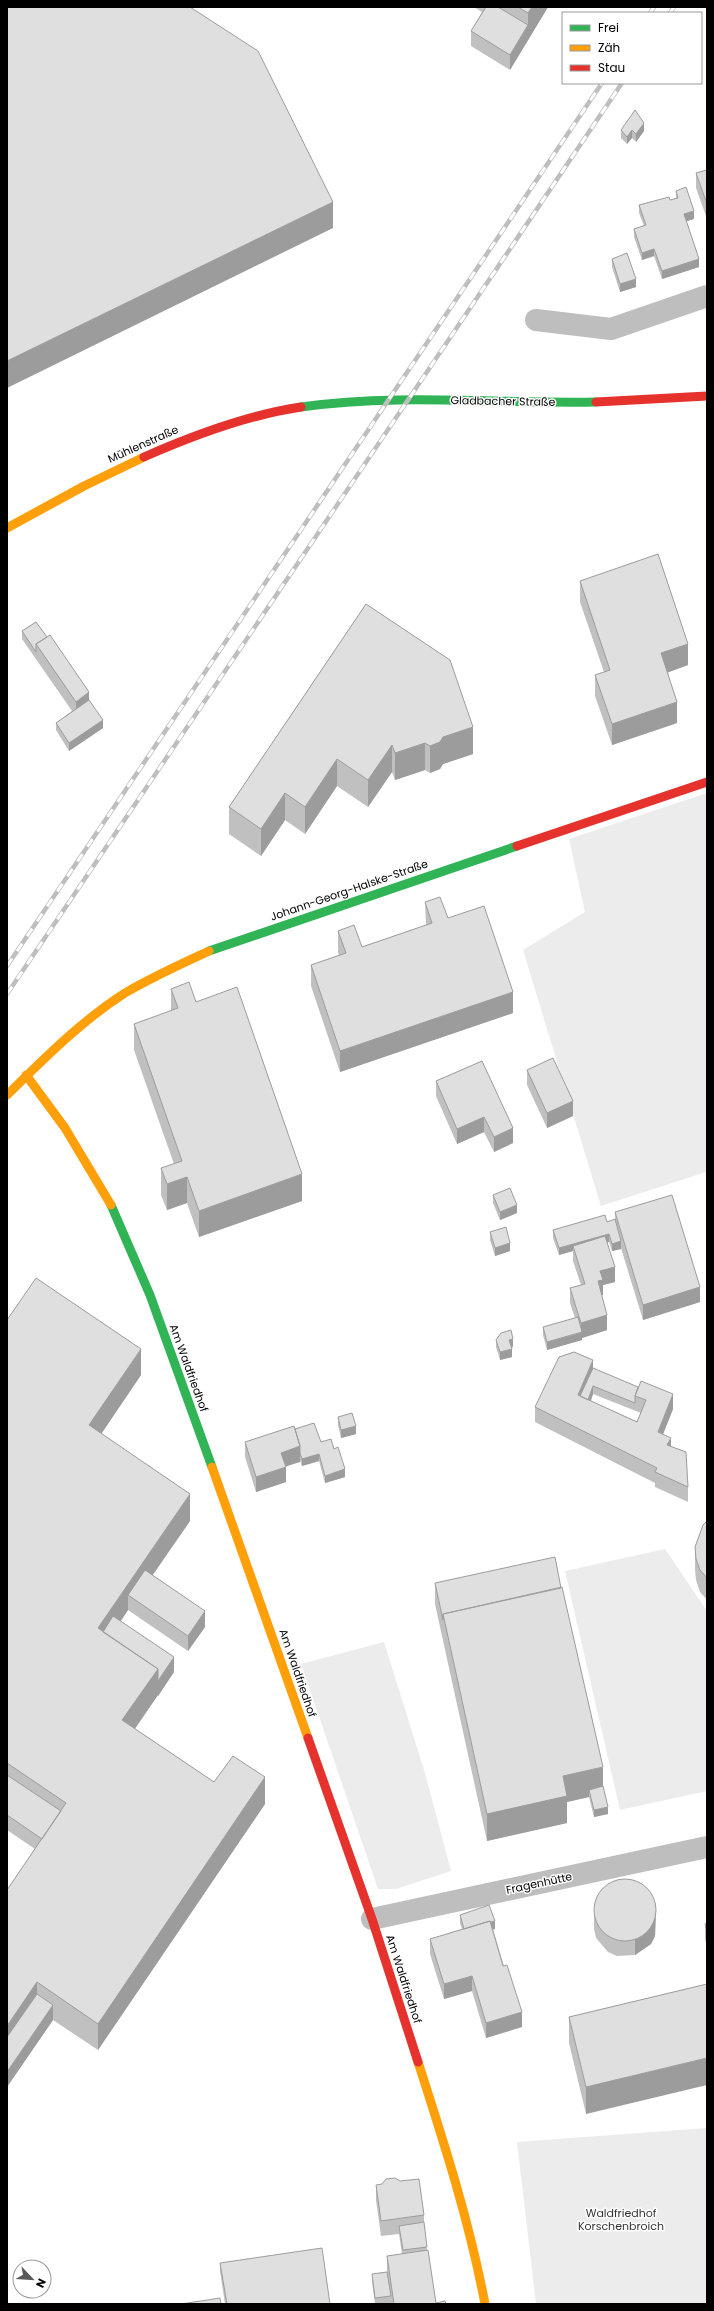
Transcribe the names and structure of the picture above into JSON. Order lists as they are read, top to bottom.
{
  "streets": {
    "street": [
      "Gladbacher Straße",
      "Mühlenstraße",
      "Johann-Georg-Halske-Straße",
      "Am Waldfriedhof",
      "Fragenhütte"
    ]
  },
  "crossings": [
    ["Gladbacher Straße", "Mühlenstraße"],
    ["Johann-Georg-Halske-Straße", "Am Waldfriedhof"],
    ["Am Waldfriedhof", "Fragenhütte"]
  ],
  "parks": ["Waldfriedhof Korschenbroich"],
  "legend": ["Frei", "Zäh", "Stau"],
  "north": "bottom right"
}
